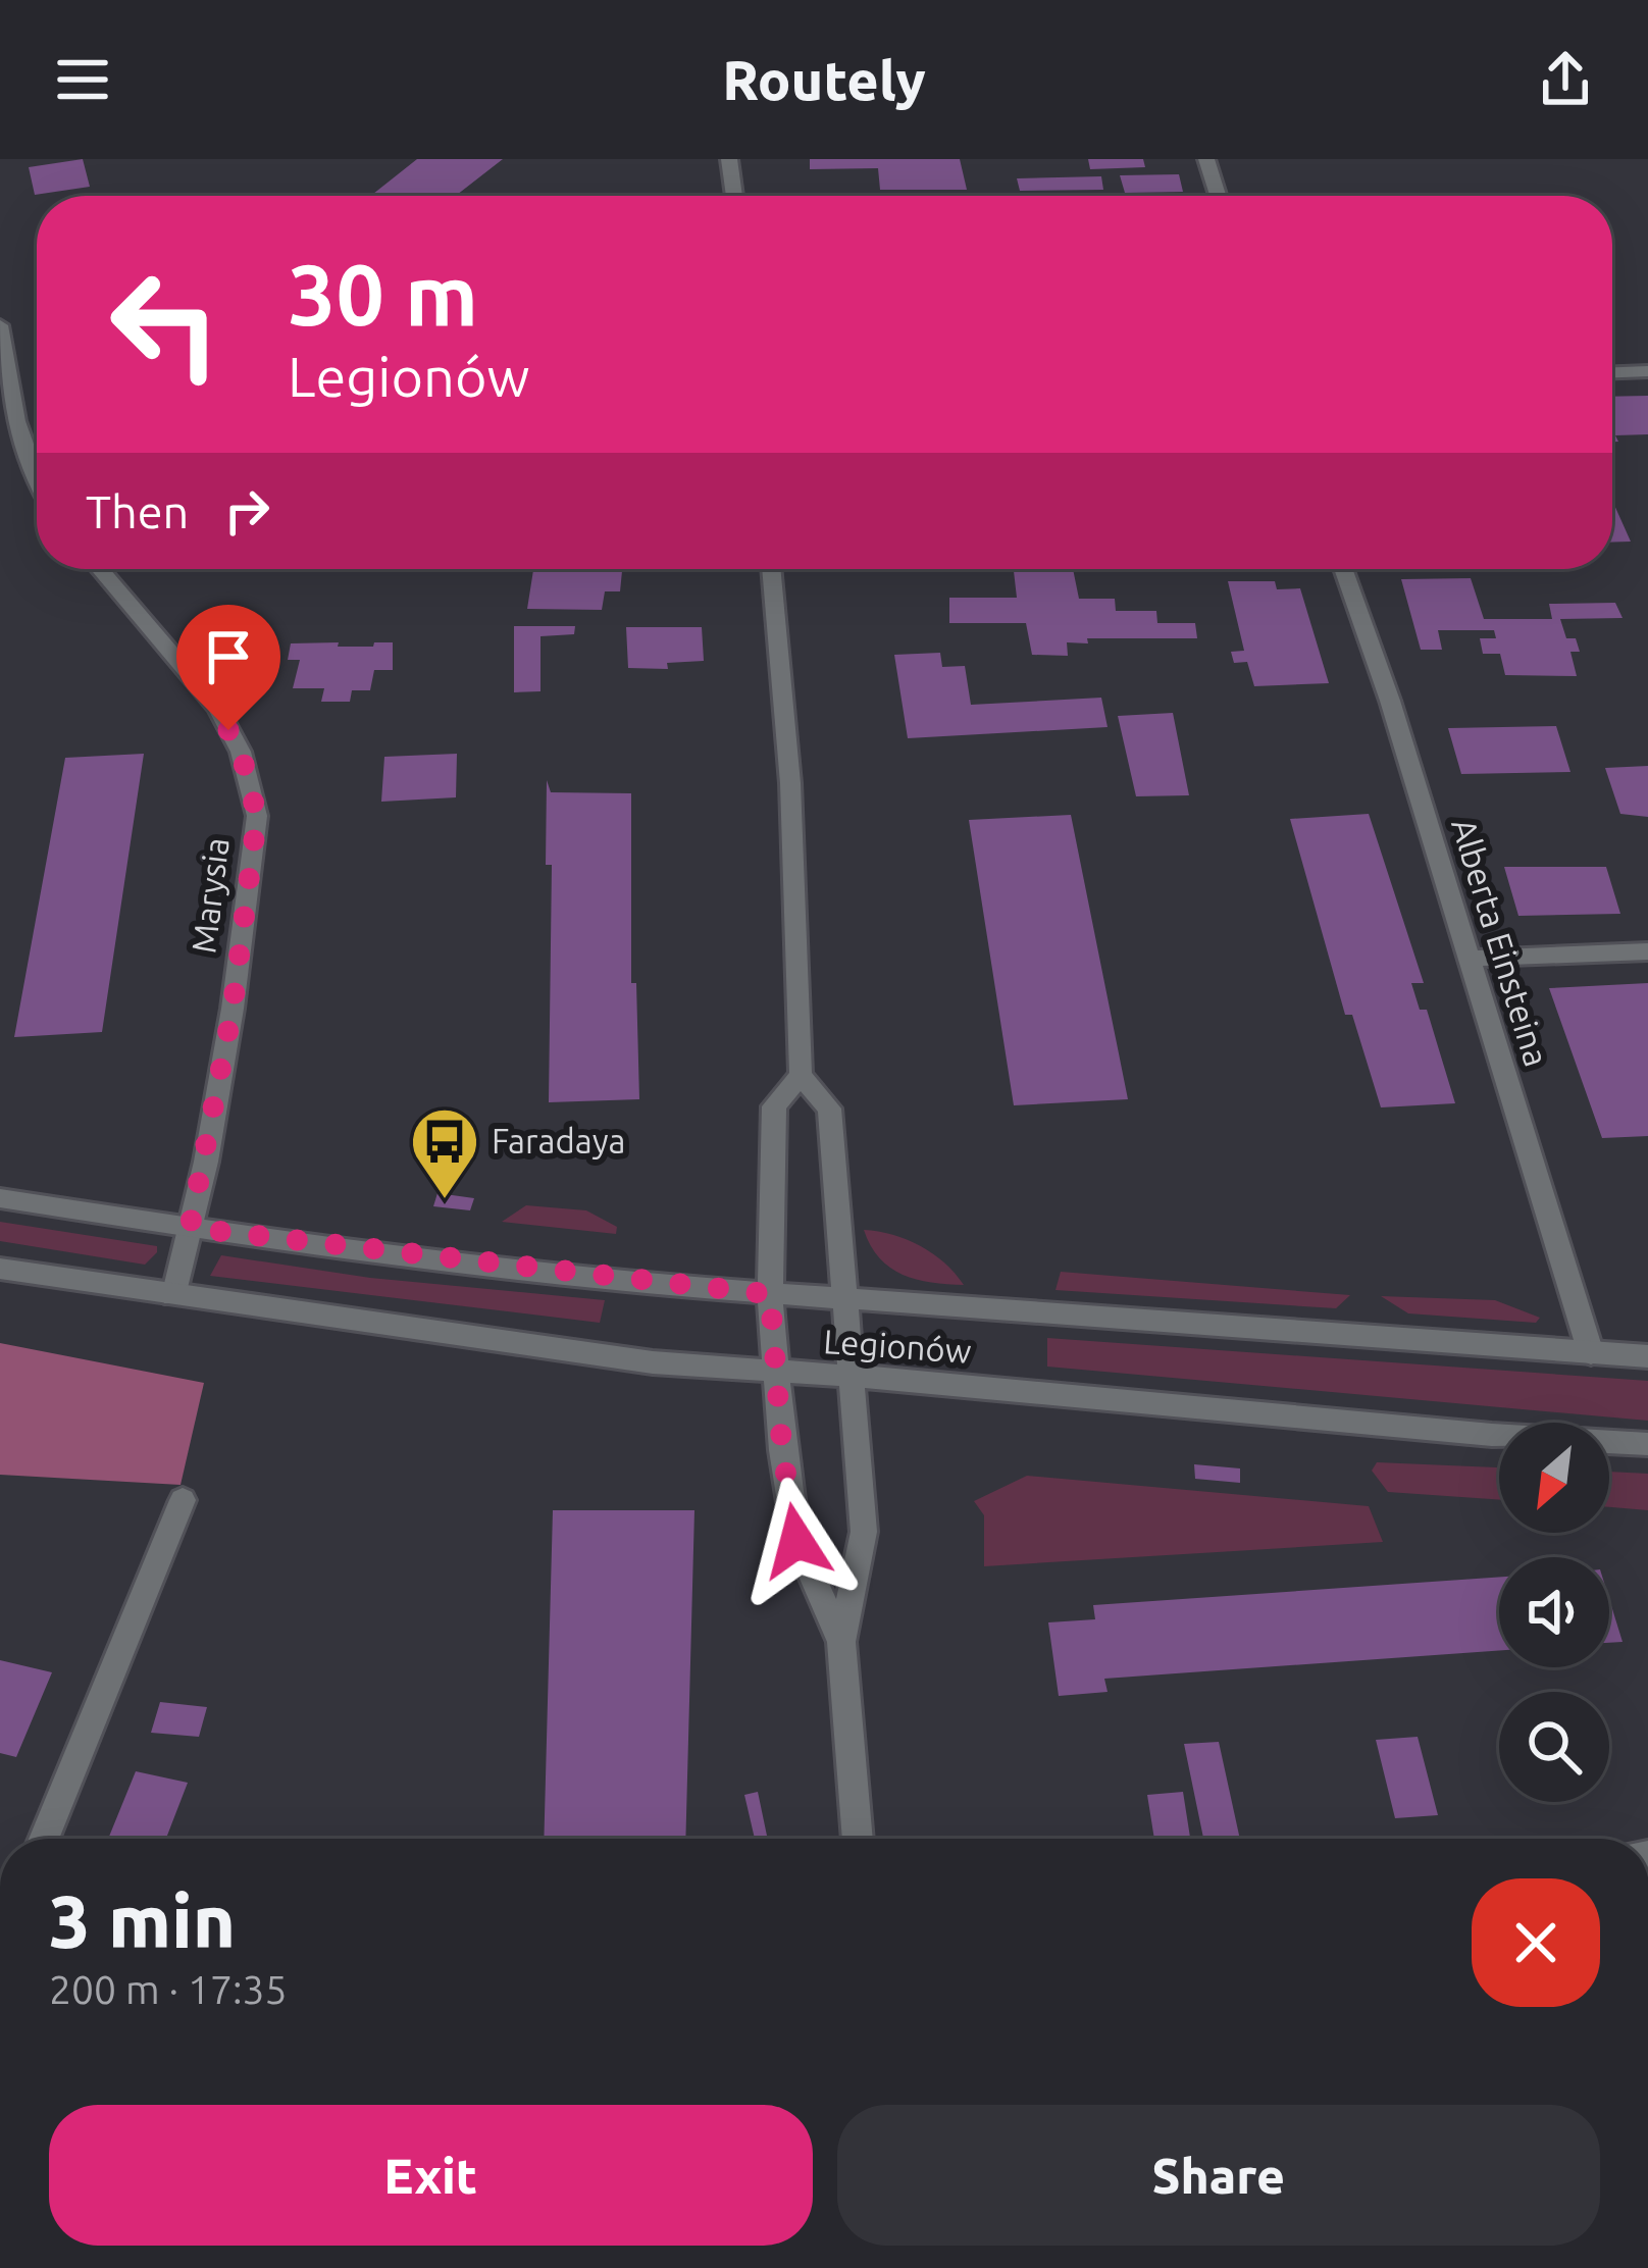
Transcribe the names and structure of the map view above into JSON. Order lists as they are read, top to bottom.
{
  "streets": {
    "street": ["Marysia", "Alberta Einsteina", "Legionów"]
  },
  "crossings": [
    ["Marysia", "Legionów"],
    ["Alberta Einsteina", "Legionów"]
  ],
  "places": {
    "bus stop": ["Faradaya"]
  },
  "north": "bottom left",
  "page": {
    "header": "Routely",
    "turn": ["30 m", "Legionów"],
    "then": "Then",
    "heading": ["3 min", "200 m · 17:35"],
    "buttons": ["Exit", "Share"]
  }
}
